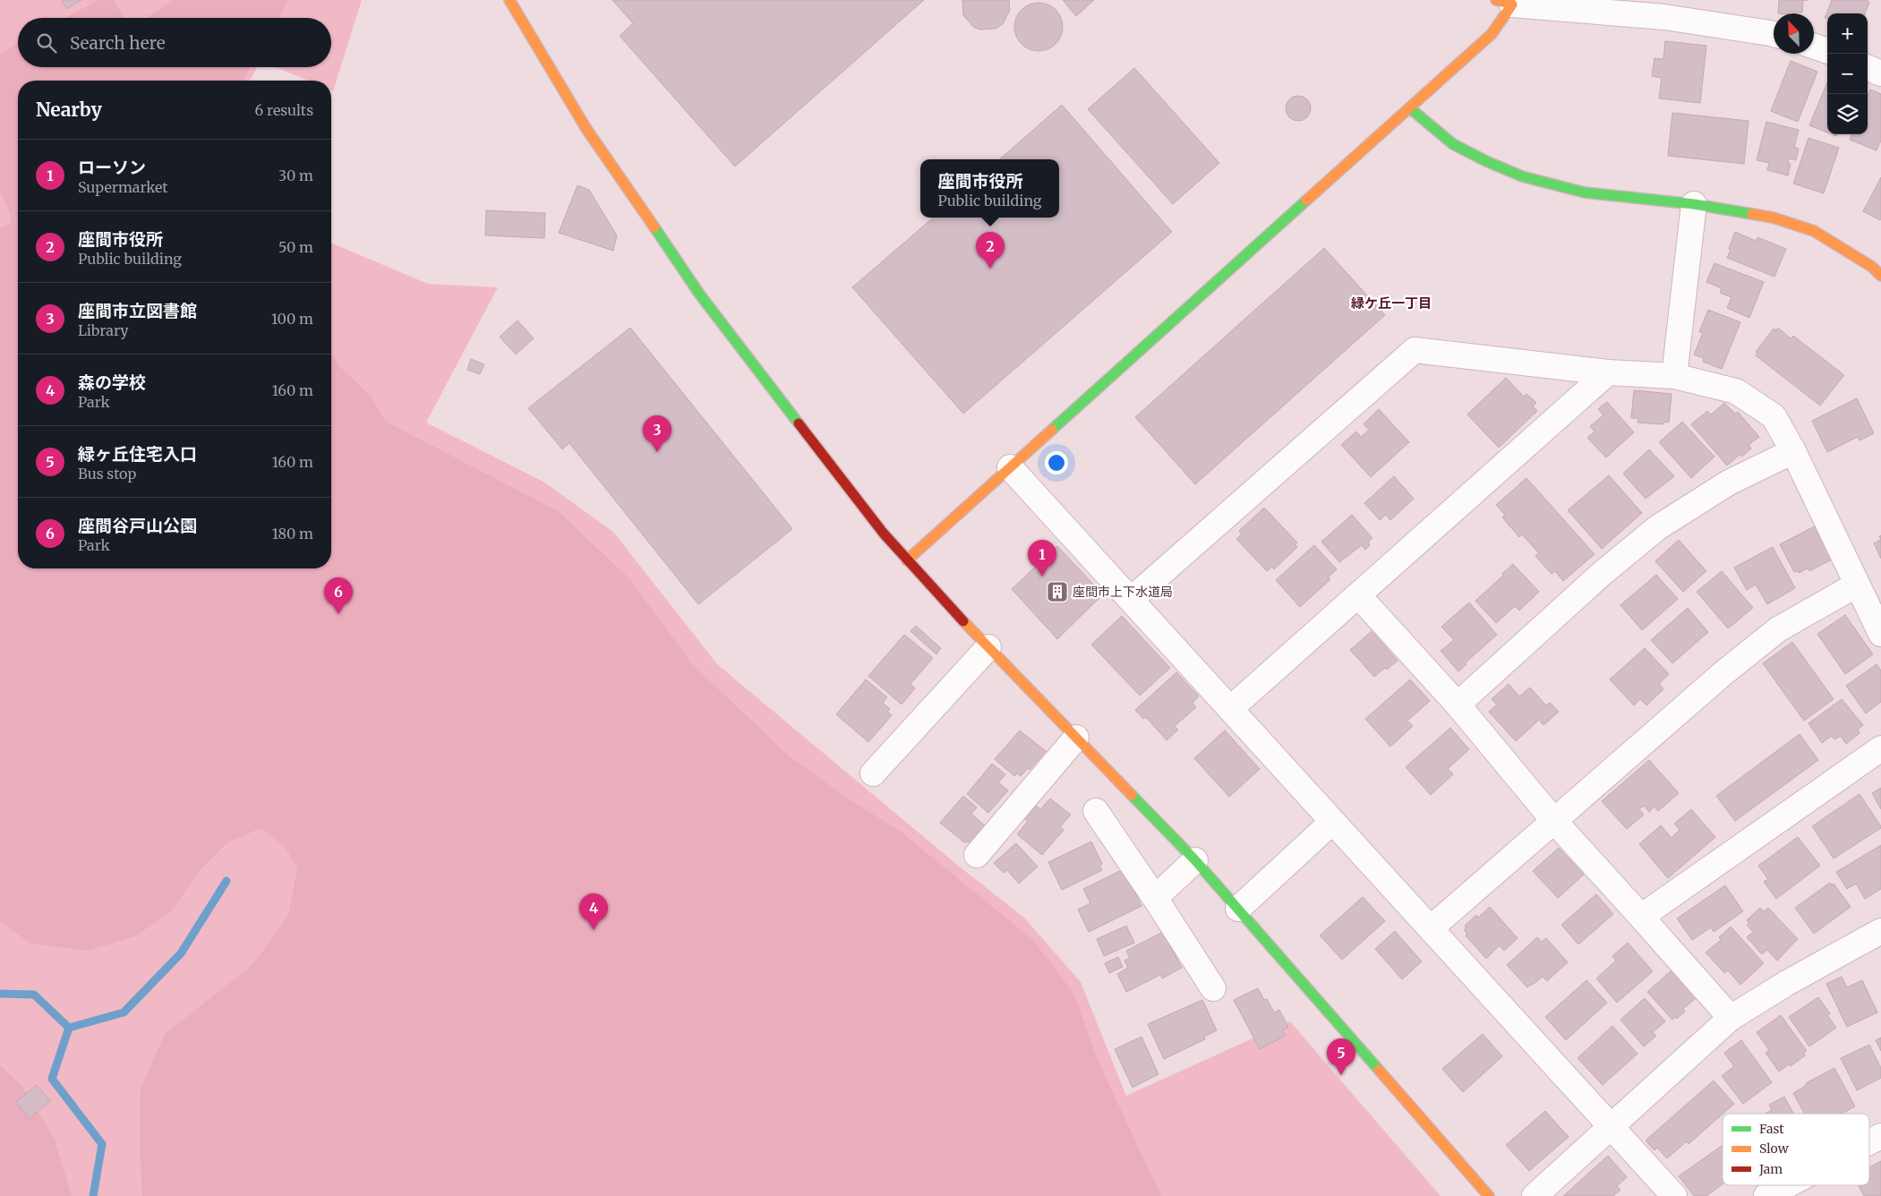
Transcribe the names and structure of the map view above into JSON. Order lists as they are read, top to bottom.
{
  "districts": ["緑ケ丘一丁目"],
  "places": {
    "building": ["座間市上下水道局"]
  },
  "legend": ["Fast", "Slow", "Jam"],
  "north": "top left",
  "page": {
    "map_buttons": ["+", "−"],
    "search": "Search here",
    "heading": ["Nearby", "6 results"],
    "list": [
      {
        "mark": "1",
        "name": "ローソン",
        "note": "Supermarket",
        "value": "30 m"
      },
      {
        "mark": "2",
        "name": "座間市役所",
        "note": "Public building",
        "value": "50 m"
      },
      {
        "mark": "3",
        "name": "座間市立図書館",
        "note": "Library",
        "value": "100 m"
      },
      {
        "mark": "4",
        "name": "森の学校",
        "note": "Park",
        "value": "160 m"
      },
      {
        "mark": "5",
        "name": "緑ヶ丘住宅入口",
        "note": "Bus stop",
        "value": "160 m"
      },
      {
        "mark": "6",
        "name": "座間谷戸山公園",
        "note": "Park",
        "value": "180 m"
      }
    ],
    "popup": ["座間市役所", "Public building"],
    "pins": [
      "2",
      "3",
      "1",
      "6",
      "4",
      "5"
    ]
  }
}
